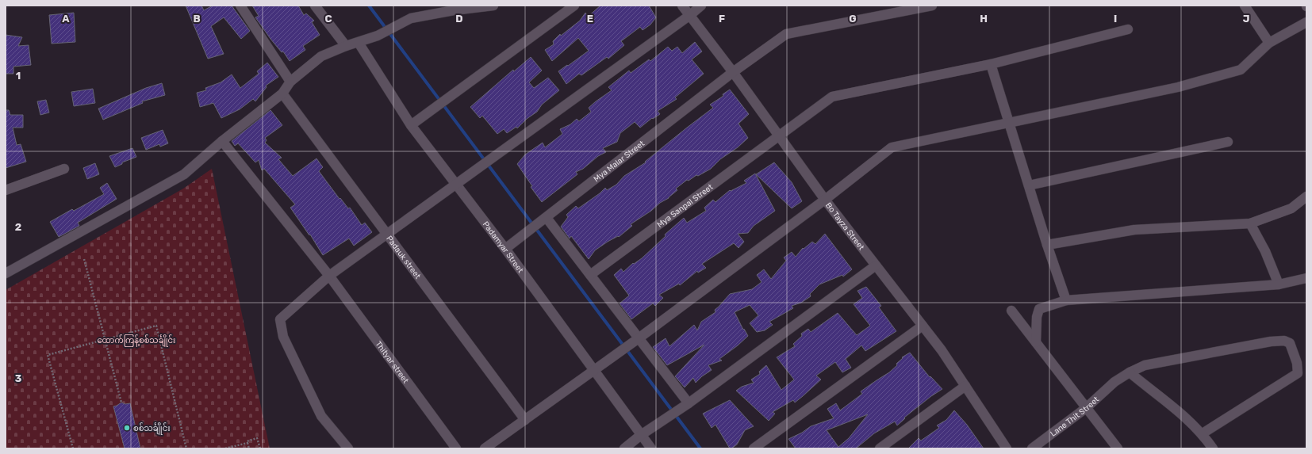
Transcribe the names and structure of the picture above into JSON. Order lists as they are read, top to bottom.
{
  "streets": {
    "street": [
      "Mya Malar Street",
      "Mya Sanpal Street",
      "Bo Tayza Street",
      "Padamyar Street",
      "Padauk street",
      "Thityar street",
      "Lane Thit Street"
    ]
  },
  "crossings": [
    ["Mya Malar Street", "Bo Tayza Street"],
    ["Mya Malar Street", "Padamyar Street"],
    ["Mya Sanpal Street", "Bo Tayza Street"]
  ],
  "parks": ["ထောက်ကြန့်စစ်သင်္ချိုင်း"],
  "places": ["စစ်သင်္ချိုင်း"],
  "grid": {
    "columns": [
      "A",
      "B",
      "C",
      "D",
      "E",
      "F",
      "G",
      "H",
      "I",
      "J"
    ],
    "rows": ["1", "2", "3"]
  }
}
